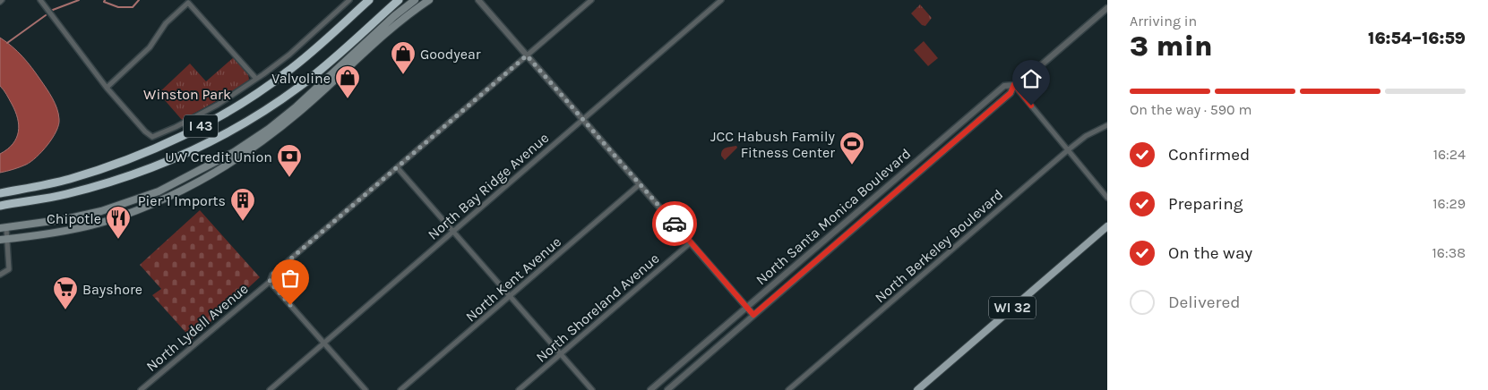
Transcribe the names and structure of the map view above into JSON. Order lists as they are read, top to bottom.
{
  "streets": {
    "highway": ["I 43"],
    "main road": ["WI 32"],
    "street": [
      "North Bay Ridge Avenue",
      "North Santa Monica Boulevard",
      "North Berkeley Boulevard",
      "North Kent Avenue",
      "North Shoreland Avenue",
      "North Lydell Avenue"
    ]
  },
  "parks": ["Winston Park"],
  "places": {
    "shop": ["Goodyear", "Valvoline"],
    "sports": ["JCC Habush Family Fitness Center"],
    "bank": ["UW Credit Union"],
    "building": ["Pier 1 Imports"],
    "restaurant": ["Chipotle"],
    "supermarket": ["Bayshore"]
  },
  "page": {
    "heading": ["3 min", "Arriving in", "16:54–16:59"],
    "bar": "On the way · 590 m",
    "list": [
      ["Confirmed", "16:24"],
      ["Preparing", "16:29"],
      ["On the way", "16:38"],
      "Delivered"
    ]
  }
}
